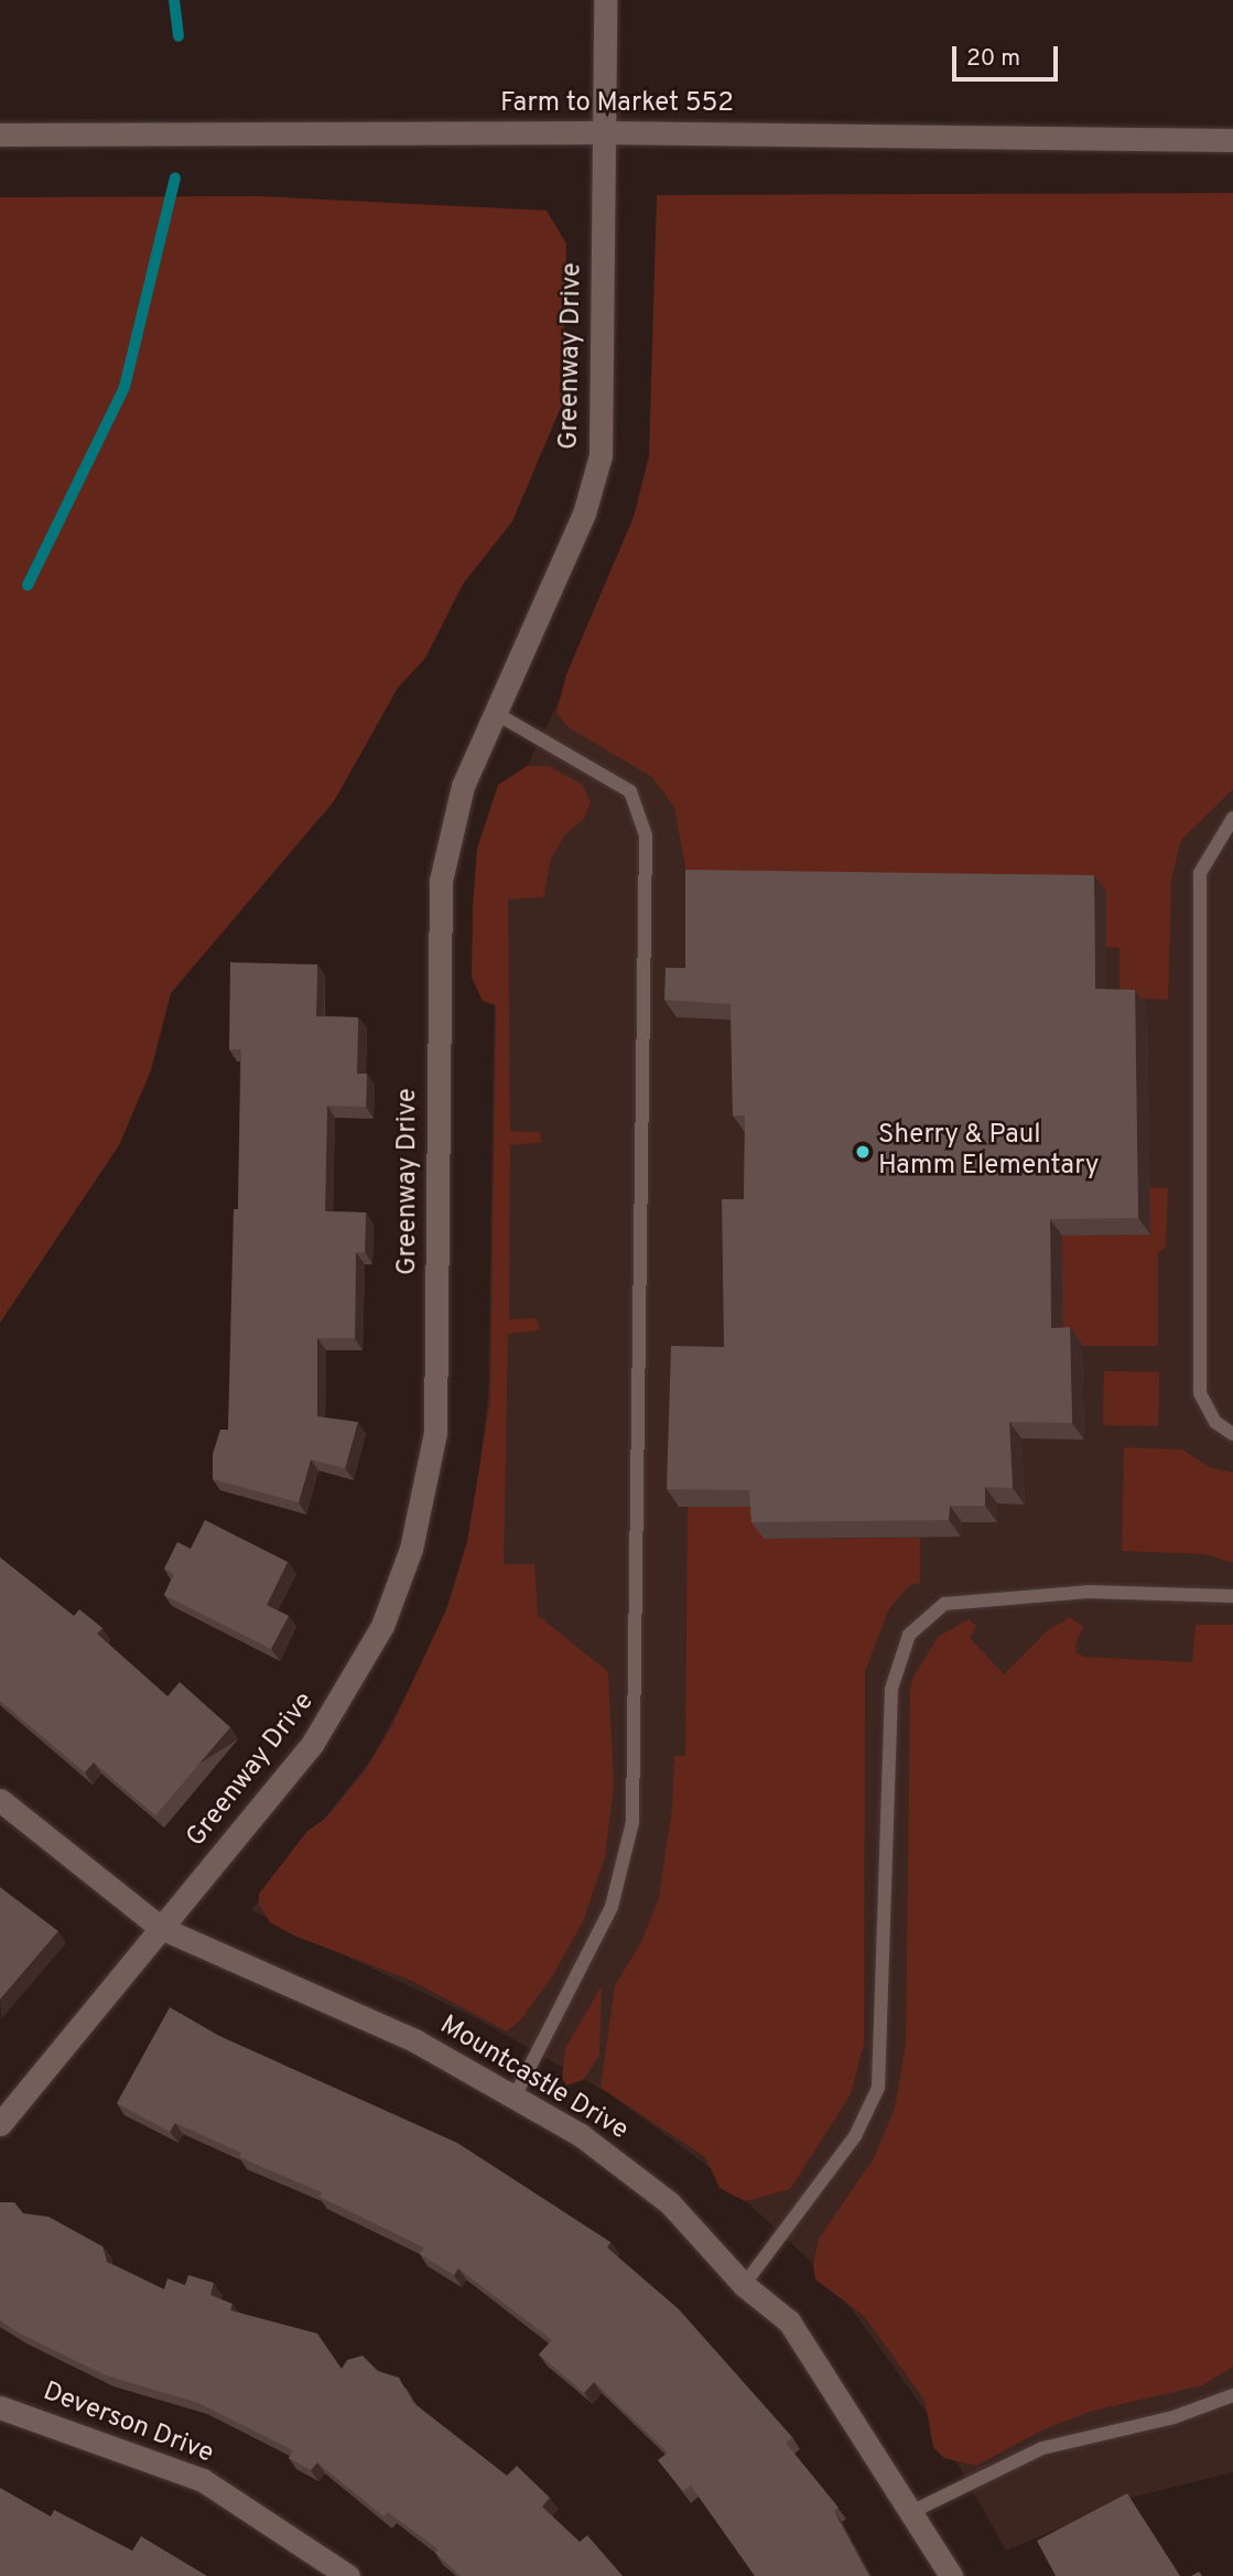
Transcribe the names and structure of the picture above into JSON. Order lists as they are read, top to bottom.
{
  "streets": {
    "street": [
      "Farm to Market 552",
      "Greenway Drive",
      "Mountcastle Drive",
      "Deverson Drive"
    ]
  },
  "crossings": [
    ["Farm to Market 552", "Greenway Drive"],
    ["Greenway Drive", "Mountcastle Drive"]
  ],
  "places": ["Sherry & Paul Hamm Elementary"],
  "scale_bar": "20 m"
}
